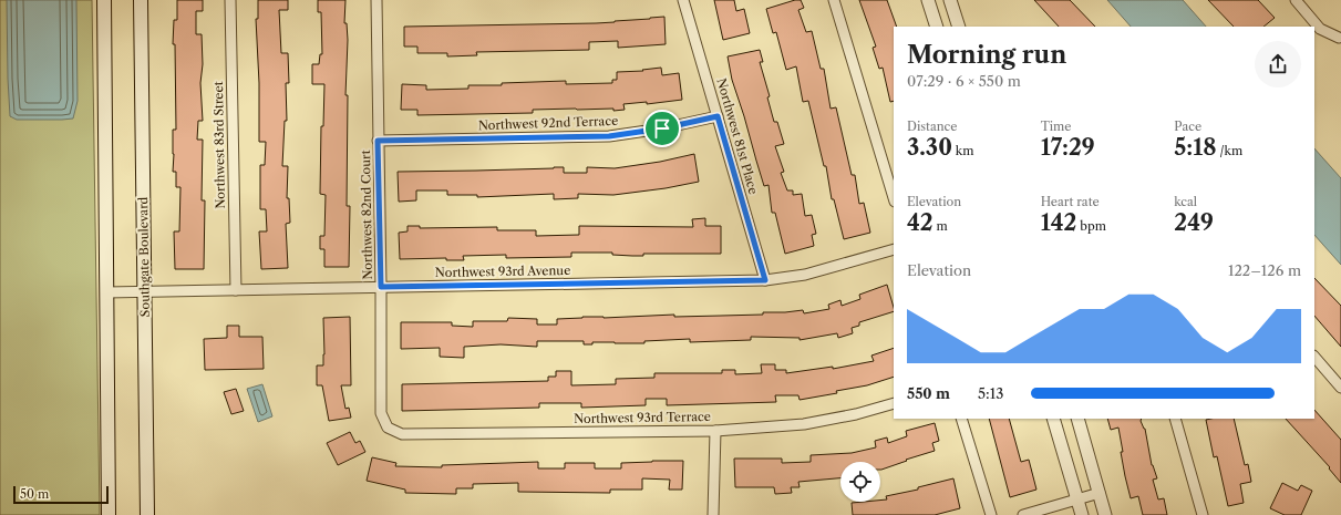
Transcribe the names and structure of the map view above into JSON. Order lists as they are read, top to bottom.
{
  "streets": {
    "main road": ["Southgate Boulevard"],
    "street": [
      "Northwest 92nd Terrace",
      "Northwest 81st Place",
      "Northwest 83rd Street",
      "Northwest 82nd Court",
      "Northwest 93rd Avenue",
      "Northwest 93rd Terrace"
    ]
  },
  "crossings": [
    ["Northwest 92nd Terrace", "Northwest 81st Place"],
    ["Northwest 92nd Terrace", "Northwest 82nd Court"],
    ["Northwest 81st Place", "Northwest 93rd Avenue"],
    ["Northwest 83rd Street", "Northwest 93rd Avenue"],
    ["Northwest 82nd Court", "Northwest 93rd Avenue"],
    ["Northwest 82nd Court", "Northwest 93rd Terrace"],
    ["Southgate Boulevard", "Northwest 93rd Avenue"]
  ],
  "scale_bar": "50 m",
  "page": {
    "heading": ["Morning run", "07:29 · 6 × 550 m"],
    "stats": [
      ["Distance", "3.30 km"],
      ["Time", "17:29"],
      ["Pace", "5:18 /km"],
      ["Elevation", "42 m"],
      ["Heart rate", "142 bpm"],
      ["kcal", "249"]
    ],
    "chart": ["Elevation", "122–126 m"],
    "list": [
      {
        "name": "550 m",
        "note": "5:13"
      }
    ],
    "scale": "50 m"
  }
}
